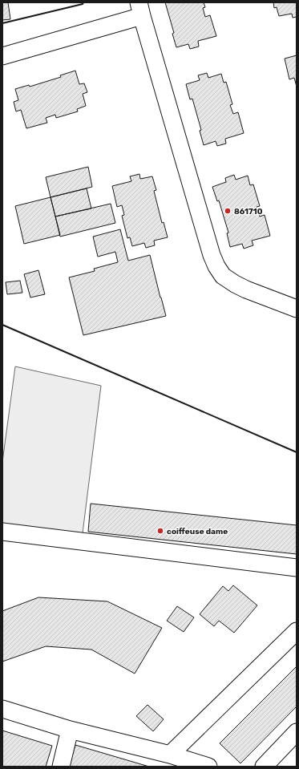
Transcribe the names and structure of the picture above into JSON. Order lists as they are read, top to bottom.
{
  "places": ["861710", "coiffeuse dame"]
}
